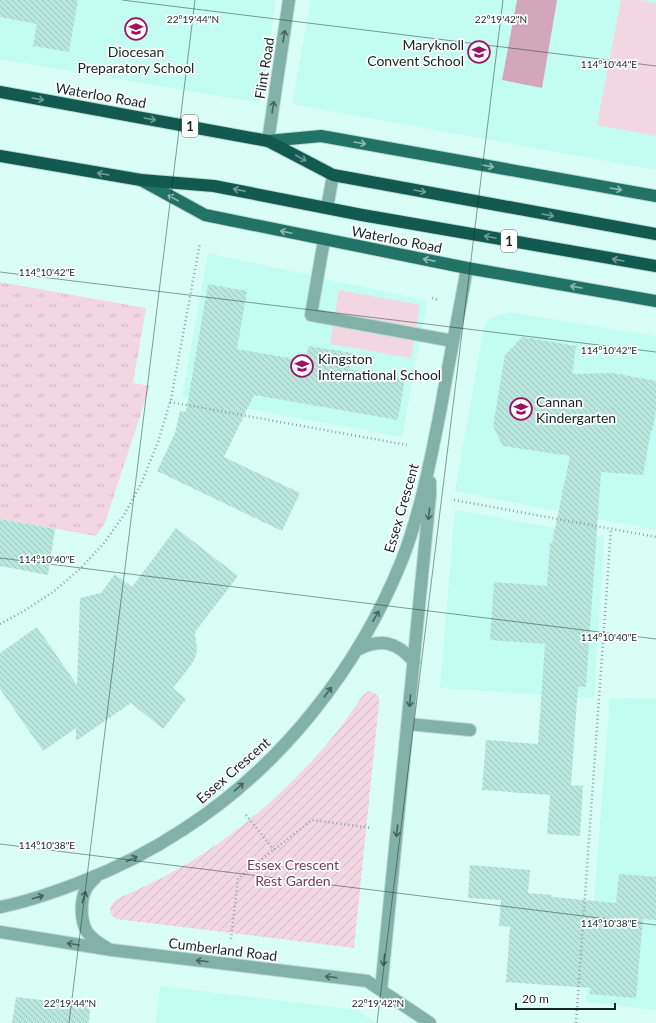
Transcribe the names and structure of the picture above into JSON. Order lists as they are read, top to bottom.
{
  "streets": {
    "highway": ["Waterloo Road", "1"],
    "street": ["Flint Road", "Essex Crescent", "Cumberland Road"]
  },
  "crossings": [
    ["Flint Road", "Waterloo Road"],
    ["Waterloo Road", "Essex Crescent"],
    ["Essex Crescent", "Cumberland Road"]
  ],
  "one_way": ["Flint Road", "Cumberland Road"],
  "parks": ["Essex Crescent Rest Garden"],
  "places": {
    "school or university": [
      "Diocesan Preparatory School",
      "Maryknoll Convent School",
      "Kingston International School",
      "Cannan Kindergarten"
    ]
  },
  "scale_bar": "20 m",
  "coordinates": [
    "22°19'44\"N",
    "22°19'42\"N",
    "114°10'44\"E",
    "114°10'42\"E",
    "114°10'40\"E",
    "114°10'38\"E"
  ]
}
